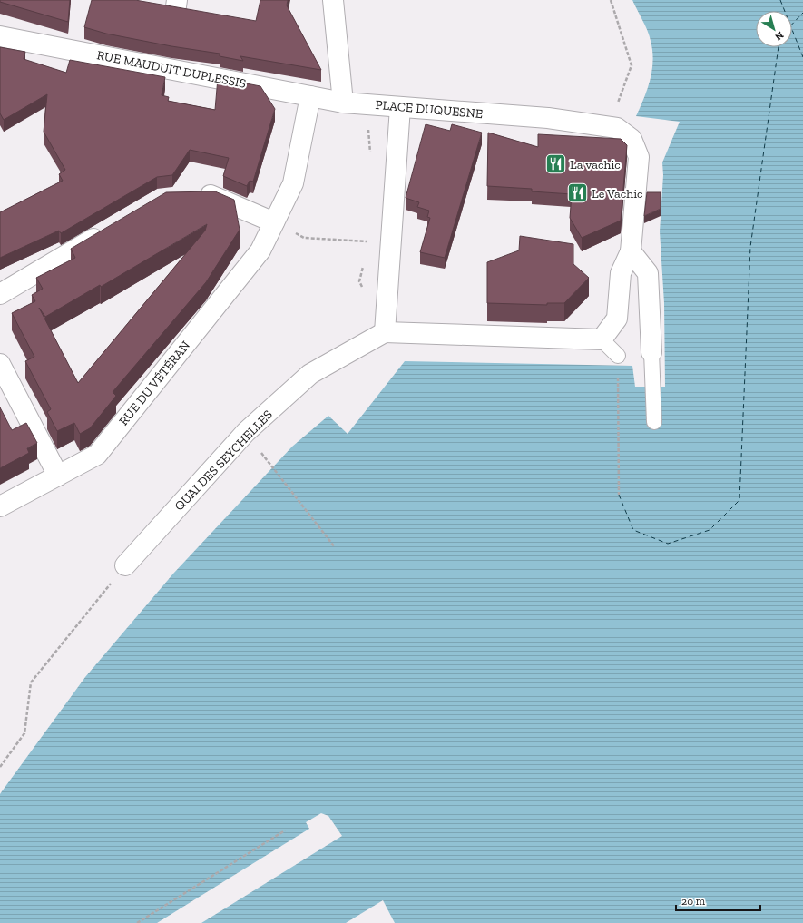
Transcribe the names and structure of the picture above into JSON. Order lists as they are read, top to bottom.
{
  "streets": {
    "street": [
      "RUE MAUDUIT DUPLESSIS",
      "PLACE DUQUESNE",
      "RUE DU VÉTÉRAN",
      "QUAI DES SEYCHELLES"
    ]
  },
  "crossings": [
    ["RUE MAUDUIT DUPLESSIS", "PLACE DUQUESNE"],
    ["RUE MAUDUIT DUPLESSIS", "RUE DU VÉTÉRAN"]
  ],
  "places": {
    "restaurant": ["La vachic", "Le Vachic"]
  },
  "scale_bar": "20 m",
  "north": "bottom right"
}
